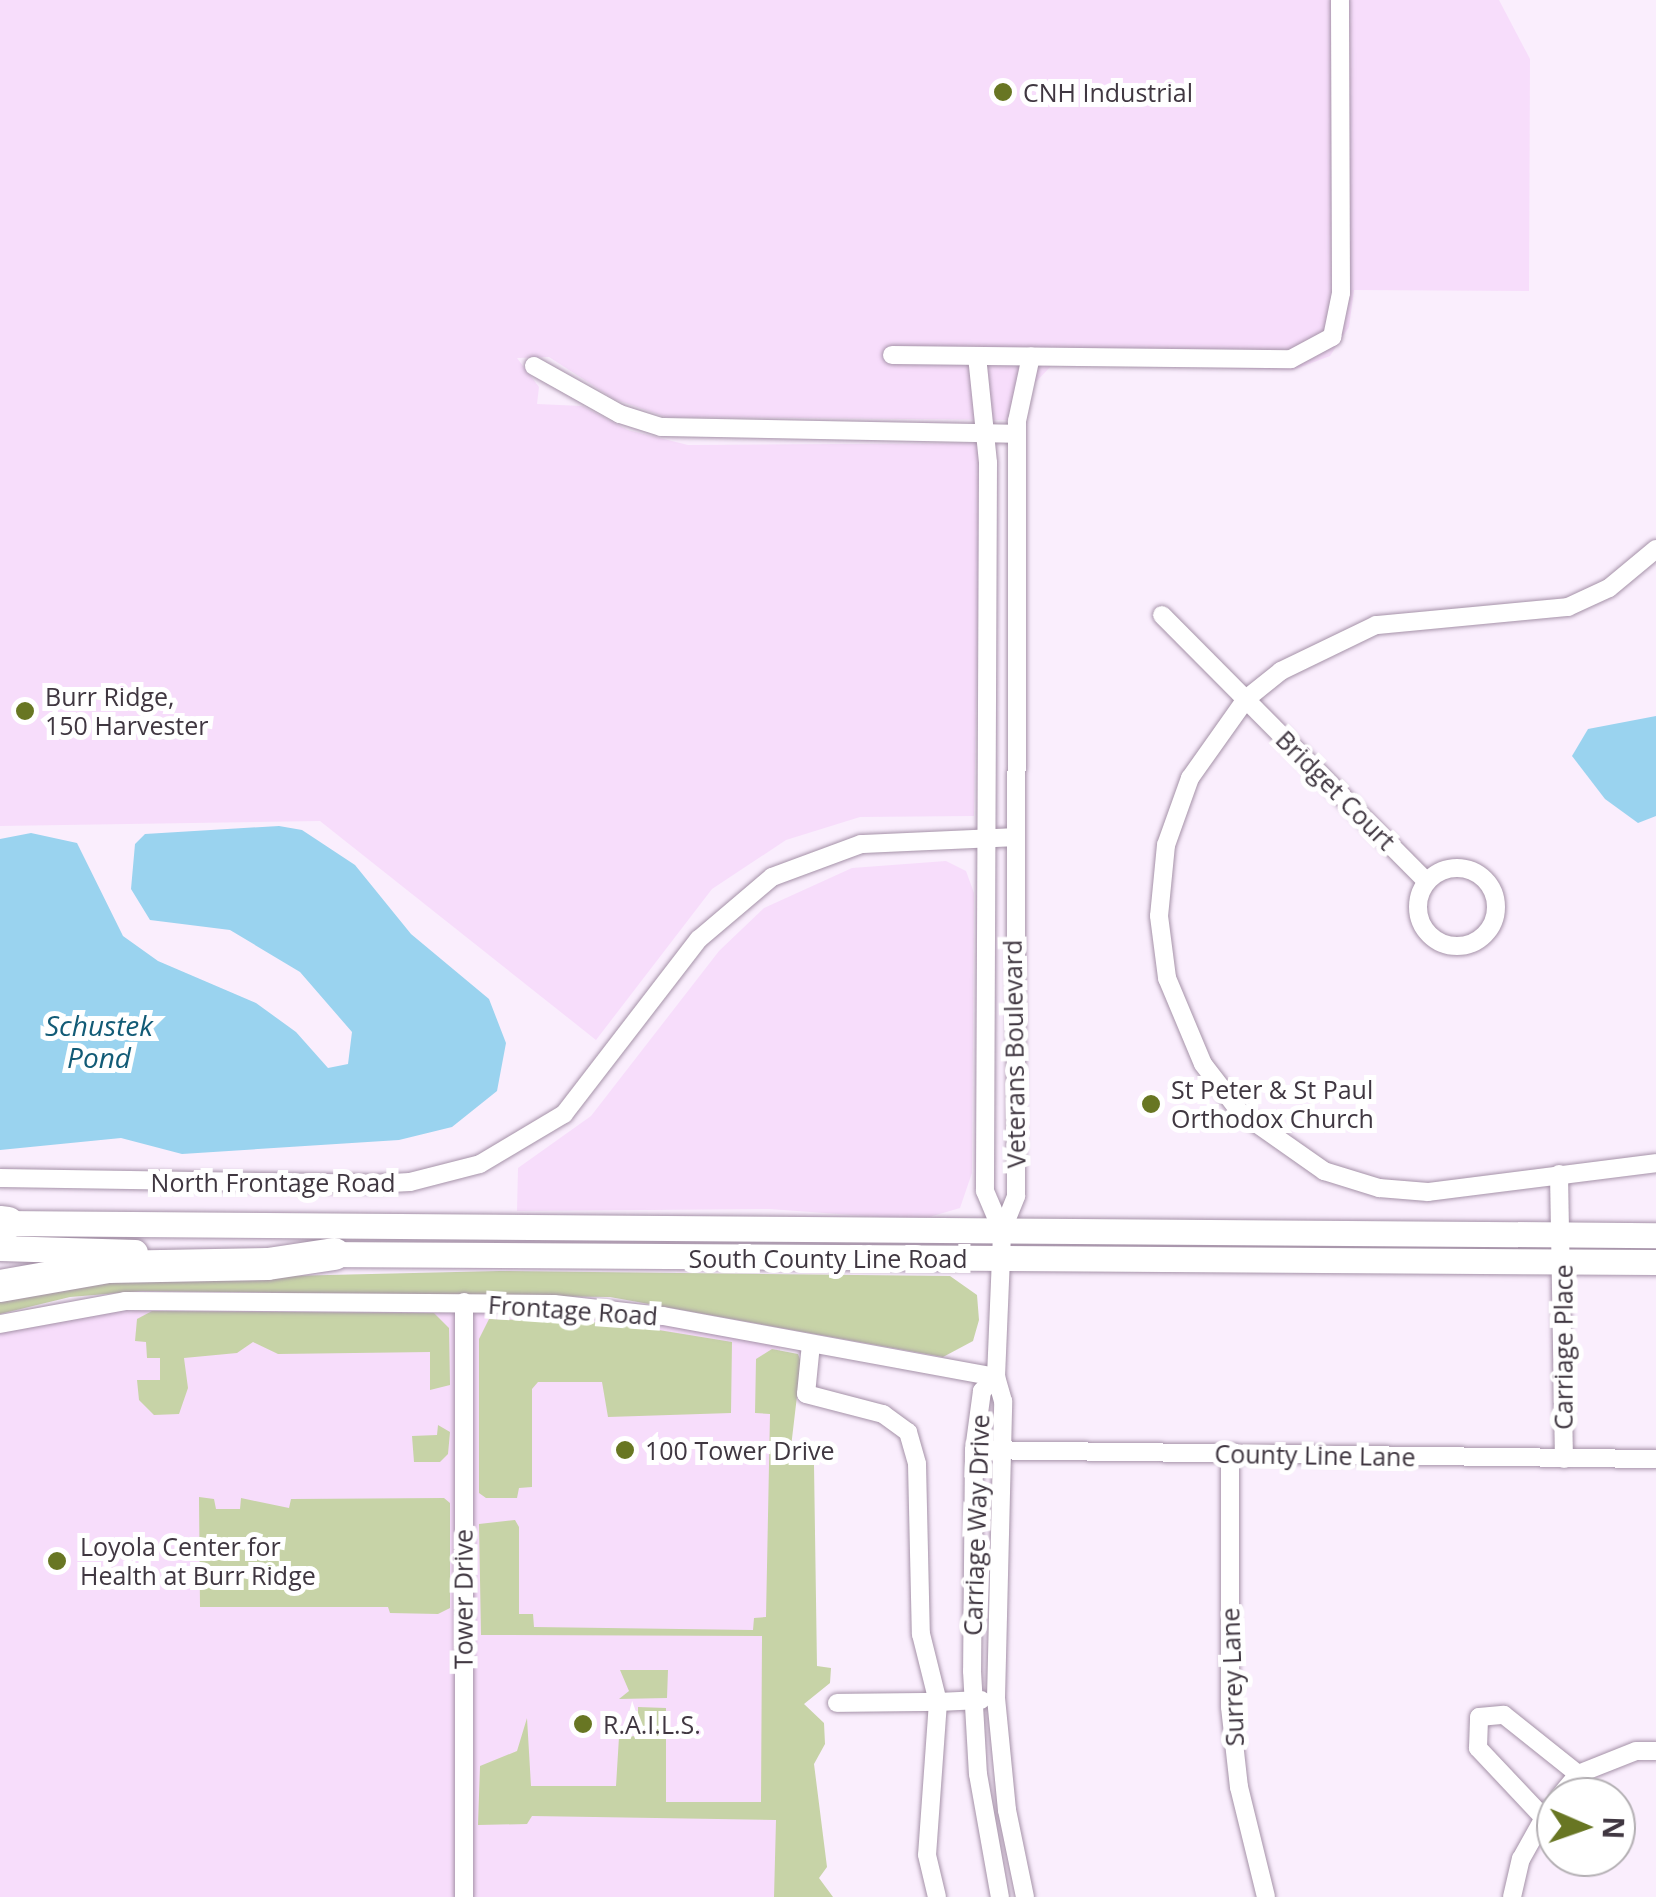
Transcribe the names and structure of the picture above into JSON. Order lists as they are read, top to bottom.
{
  "streets": {
    "main road": ["South County Line Road"],
    "street": [
      "Bridget Court",
      "Veterans Boulevard",
      "North Frontage Road",
      "Frontage Road",
      "Carriage Place",
      "County Line Lane",
      "Carriage Way Drive",
      "Tower Drive",
      "Surrey Lane"
    ]
  },
  "crossings": [
    ["Veterans Boulevard", "North Frontage Road"],
    ["Veterans Boulevard", "South County Line Road"],
    ["South County Line Road", "Carriage Place"],
    ["Frontage Road", "Carriage Way Drive"],
    ["Frontage Road", "Tower Drive"],
    ["Carriage Place", "County Line Lane"],
    ["County Line Lane", "Carriage Way Drive"],
    ["County Line Lane", "Surrey Lane"]
  ],
  "water": ["Schustek Pond"],
  "places": [
    "CNH Industrial",
    "Burr Ridge, 150 Harvester",
    "St Peter & St Paul Orthodox Church",
    "100 Tower Drive",
    "Loyola Center for Health at Burr Ridge",
    "R.A.I.L.S."
  ],
  "north": "right"
}
